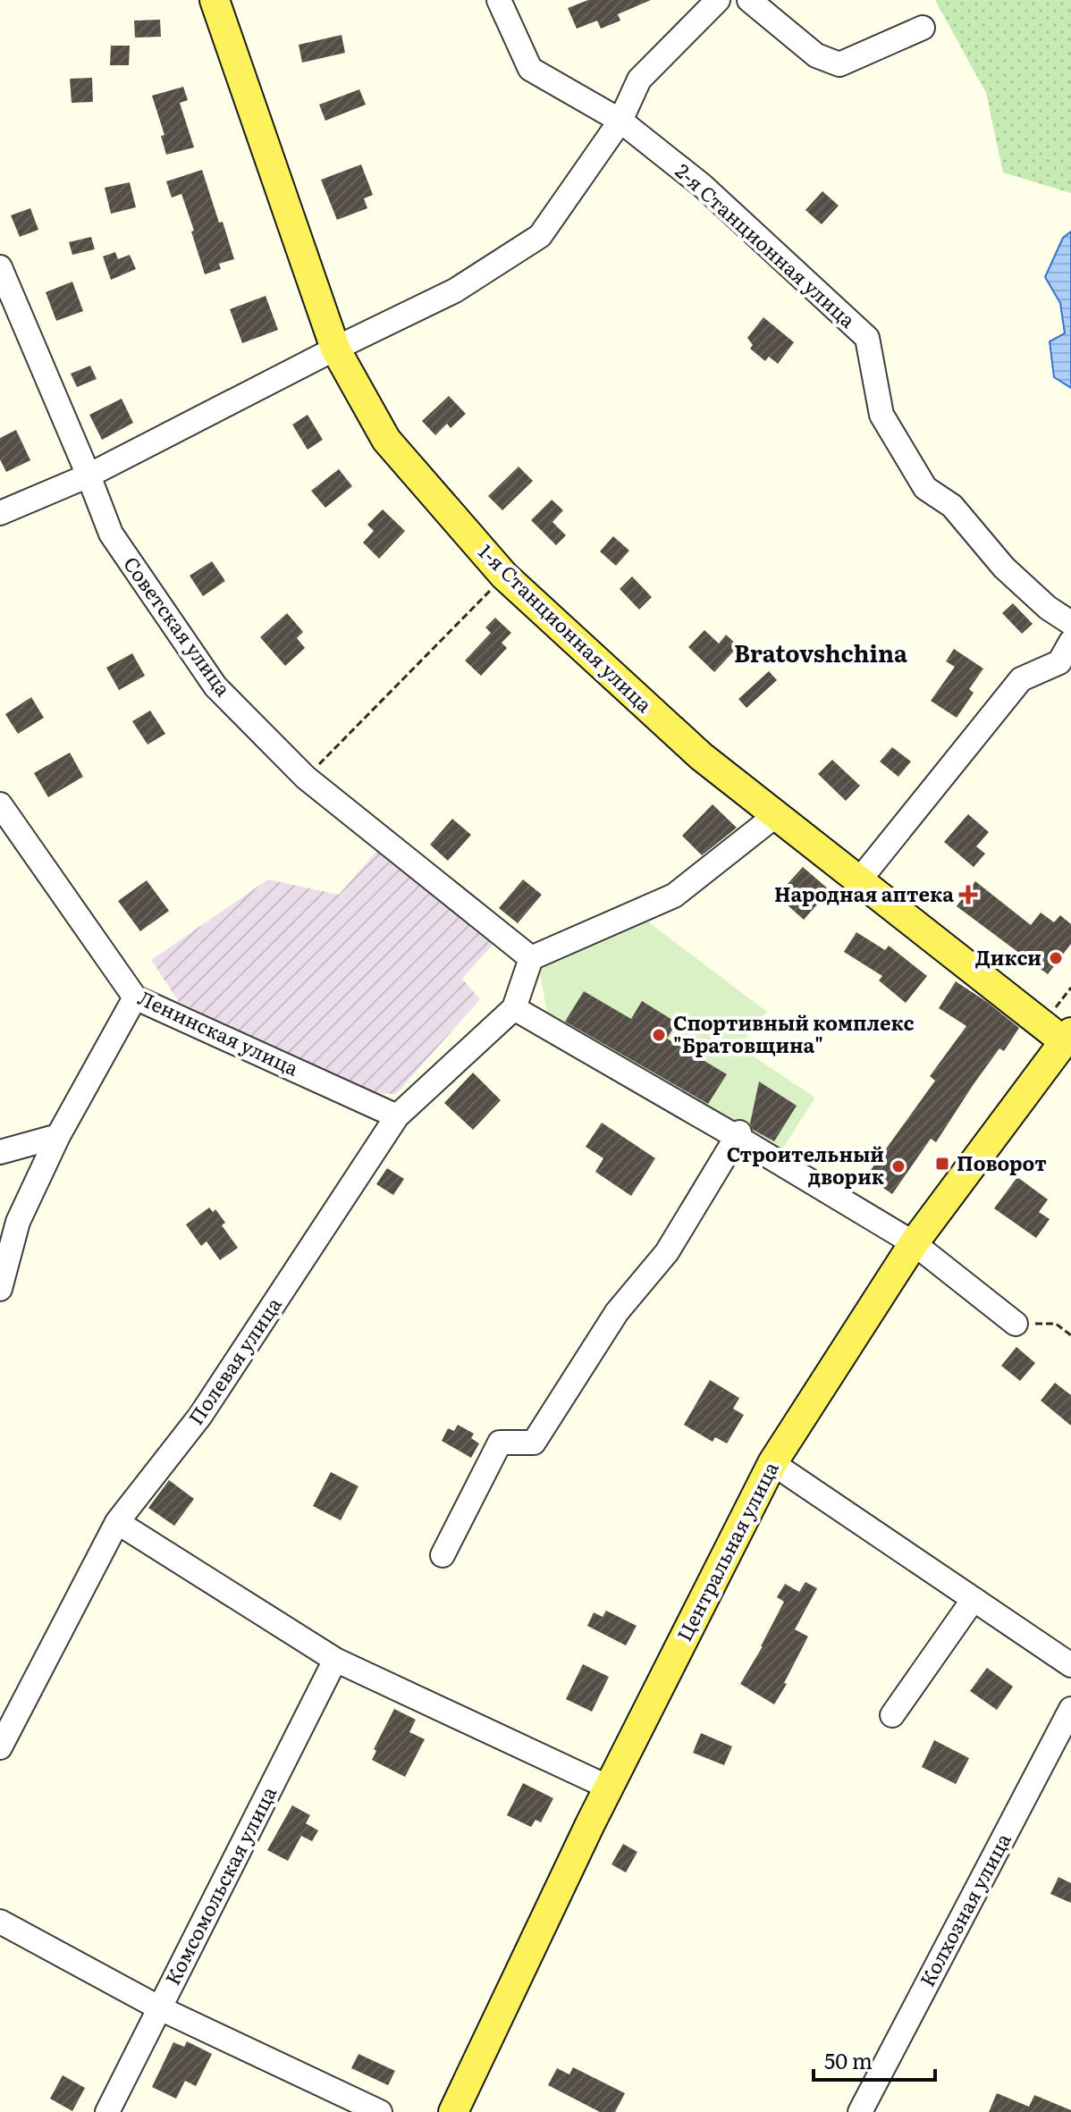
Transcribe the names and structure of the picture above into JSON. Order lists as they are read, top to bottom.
{
  "streets": {
    "main road": ["1-я Станционная улица", "Центральная улица"],
    "street": [
      "2-я Станционная улица",
      "Советская улица",
      "Ленинская улица",
      "Полевая улица",
      "Комсомольская улица",
      "Колхозная улица"
    ]
  },
  "crossings": [
    ["1-я Станционная улица", "Центральная улица"],
    ["Ленинская улица", "Полевая улица"]
  ],
  "districts": ["Bratovshchina"],
  "places": {
    "health": ["Народная аптека"],
    "other": ["Дикси", "Спортивный комплекс \"Братовщина\"", "Строительный дворик"],
    "transit": ["Поворот"]
  },
  "scale_bar": "50 m"
}
